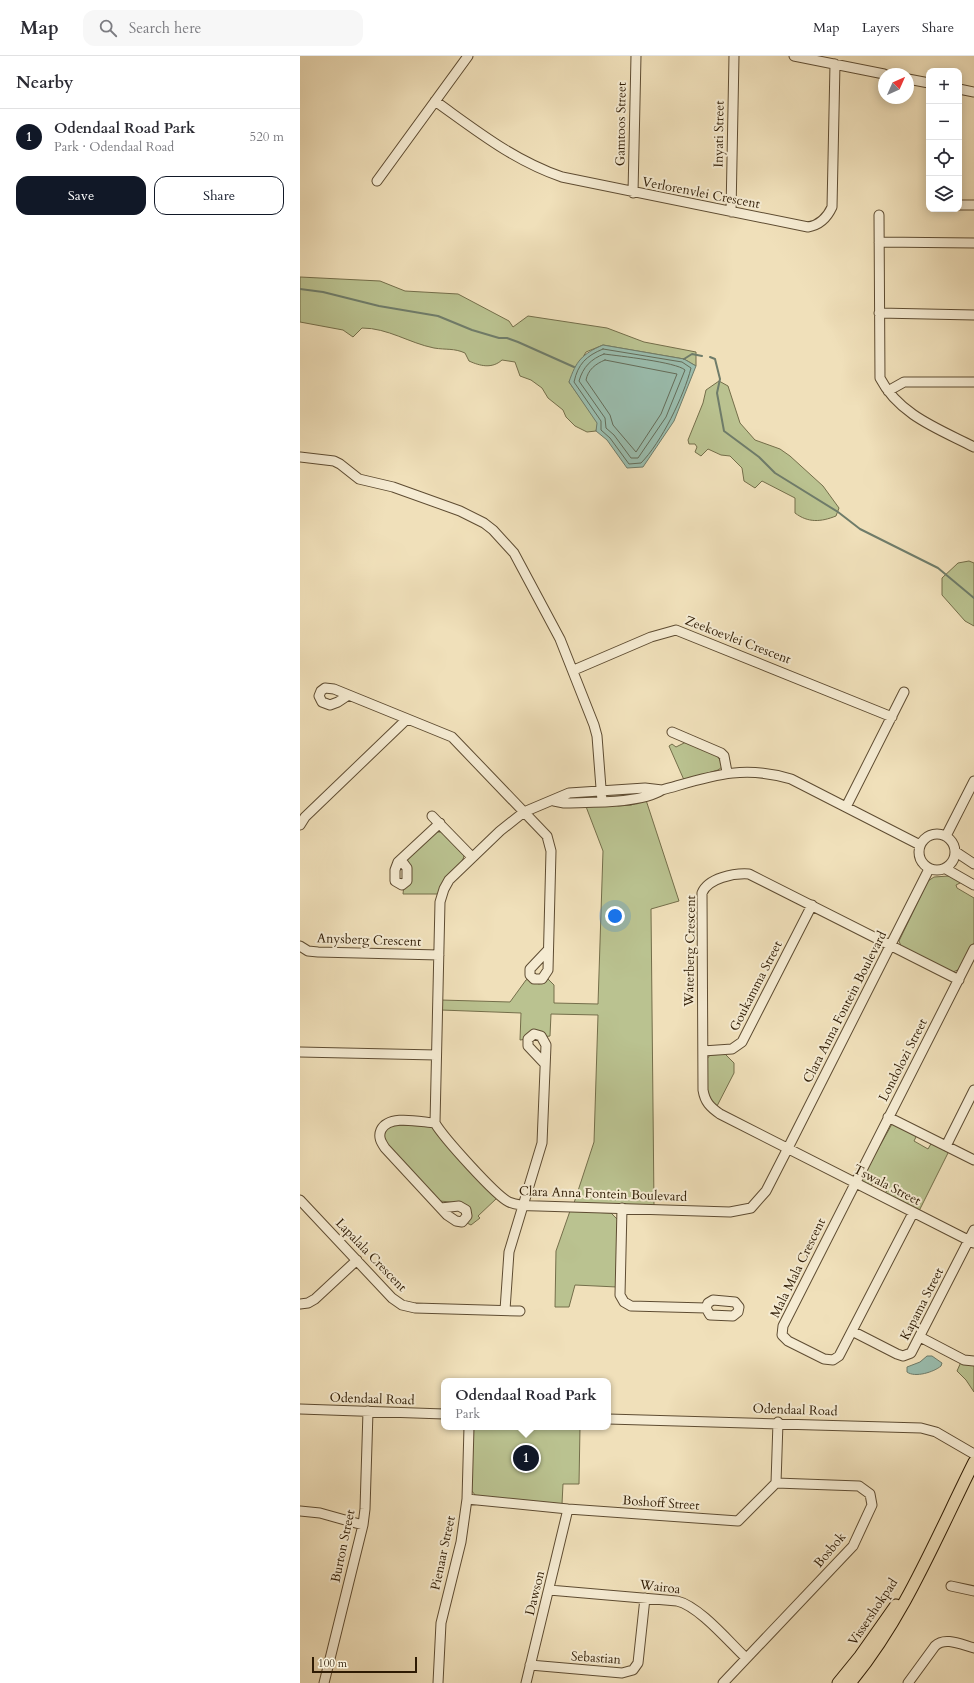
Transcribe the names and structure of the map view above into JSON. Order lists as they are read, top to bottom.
{
  "streets": {
    "main road": ["Vissershokpad"],
    "street": [
      "Gamtoos Street",
      "Inyati Street",
      "Verlorenvlei Crescent",
      "Zeekoevlei Crescent",
      "Anysberg Crescent",
      "Waterberg Crescent",
      "Goukamma Street",
      "Clara Anna Fontein Boulevard",
      "Londolozi Street",
      "Tswala Street",
      "Lapalala Crescent",
      "Mala Mala Crescent",
      "Kapama Street",
      "Odendaal Road",
      "Boshoff Street",
      "Burton Street",
      "Bosbok",
      "Pienaar Street",
      "Wairoa",
      "Dawson",
      "Sebastian"
    ]
  },
  "crossings": [
    ["Gamtoos Street", "Verlorenvlei Crescent"],
    ["Inyati Street", "Verlorenvlei Crescent"],
    ["Waterberg Crescent", "Goukamma Street"],
    ["Waterberg Crescent", "Clara Anna Fontein Boulevard"],
    ["Waterberg Crescent", "Londolozi Street"],
    ["Waterberg Crescent", "Tswala Street"],
    ["Clara Anna Fontein Boulevard", "Tswala Street"],
    ["Londolozi Street", "Tswala Street"],
    ["Londolozi Street", "Mala Mala Crescent"],
    ["Tswala Street", "Mala Mala Crescent"],
    ["Tswala Street", "Kapama Street"],
    ["Mala Mala Crescent", "Kapama Street"],
    ["Odendaal Road", "Burton Street"],
    ["Boshoff Street", "Bosbok"],
    ["Boshoff Street", "Pienaar Street"],
    ["Boshoff Street", "Dawson"],
    ["Bosbok", "Wairoa"],
    ["Wairoa", "Dawson"],
    ["Wairoa", "Sebastian"],
    ["Dawson", "Sebastian"]
  ],
  "scale_bar": "100 m",
  "north": "top right",
  "page": {
    "header": "Map",
    "search": "Search here",
    "nav": ["Map", "Layers", "Share"],
    "heading": "Nearby",
    "map_buttons": ["+", "−"],
    "list": [
      {
        "mark": "1",
        "name": "Odendaal Road Park",
        "note": "Park · Odendaal Road",
        "value": "520 m"
      }
    ],
    "buttons": ["Save", "Share"],
    "popup": ["Odendaal Road Park", "Park"],
    "pins": "1",
    "scale": "100 m"
  }
}
